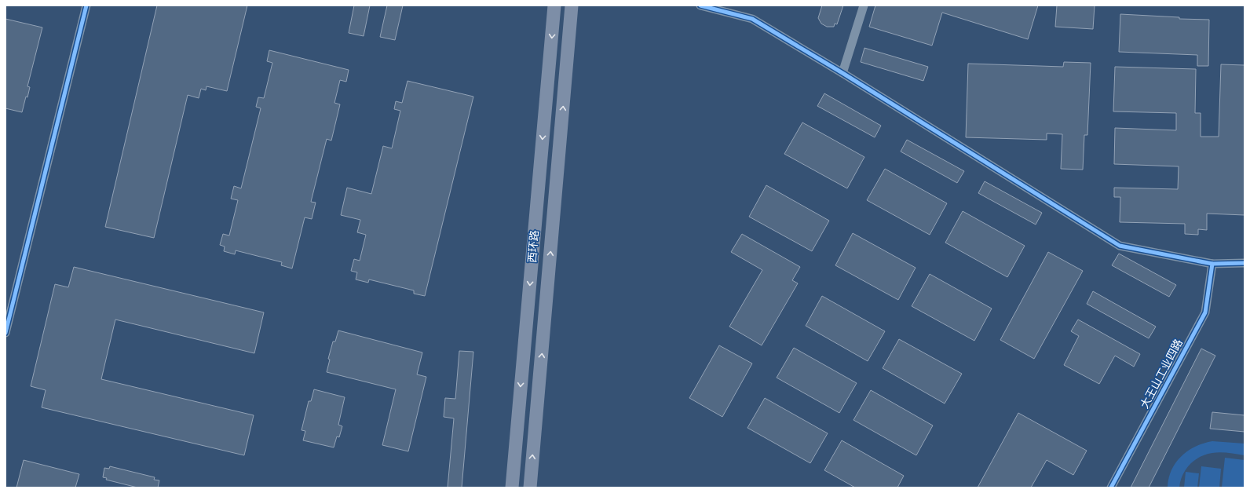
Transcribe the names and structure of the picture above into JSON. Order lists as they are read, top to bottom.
{
  "streets": {
    "main road": ["西环路"],
    "street": ["大王山工业四路"]
  }
}
